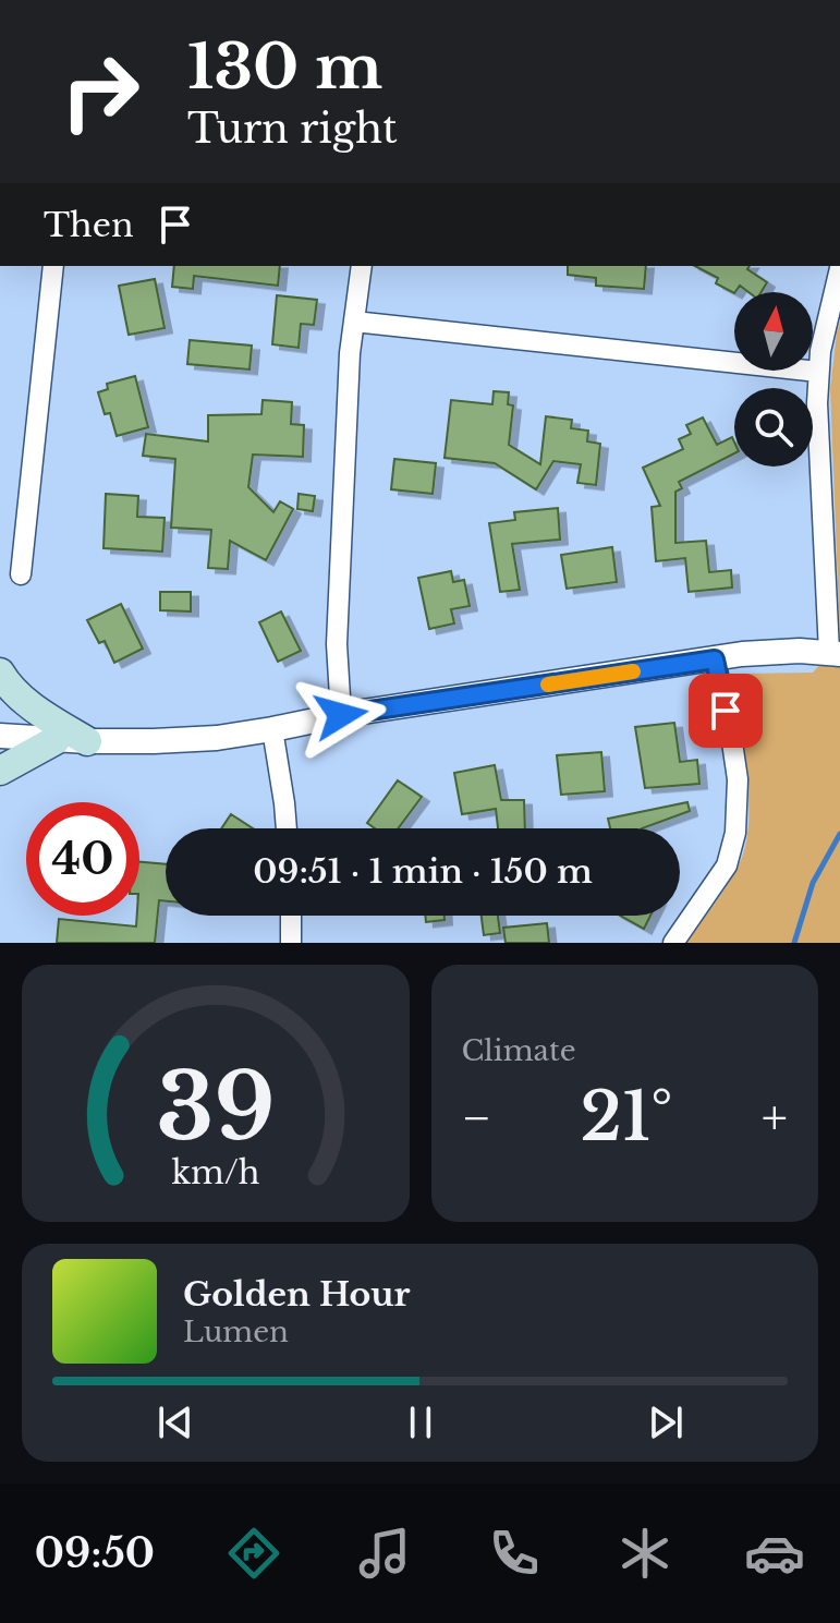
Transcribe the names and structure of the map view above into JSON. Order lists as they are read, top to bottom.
{
  "north": "top",
  "page": {
    "turn": ["130 m", "Turn right"],
    "then": "Then",
    "limit": "40",
    "trip": "09:51 · 1 min · 150 m",
    "tile": "Climate",
    "heat": ["−", "21°", "+"],
    "song": ["Golden Hour", "Lumen"],
    "tabs": "09:50",
    "gauge": ["39", "km/h"]
  }
}
